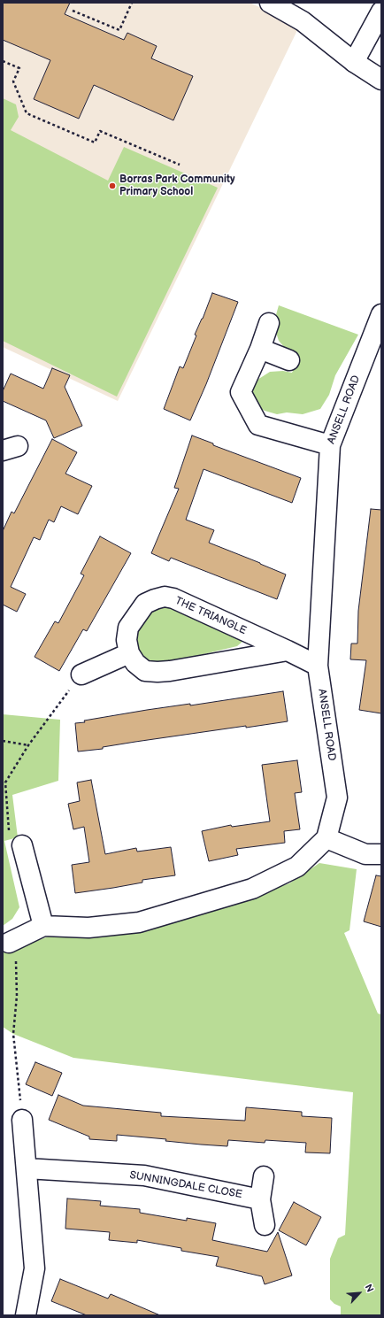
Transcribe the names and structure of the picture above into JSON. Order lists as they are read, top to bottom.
{
  "streets": {
    "street": ["ANSELL ROAD", "THE TRIANGLE", "SUNNINGDALE CLOSE"]
  },
  "crossings": [
    ["ANSELL ROAD", "THE TRIANGLE"]
  ],
  "places": ["Borras Park Community Primary School"],
  "north": "top right"
}
